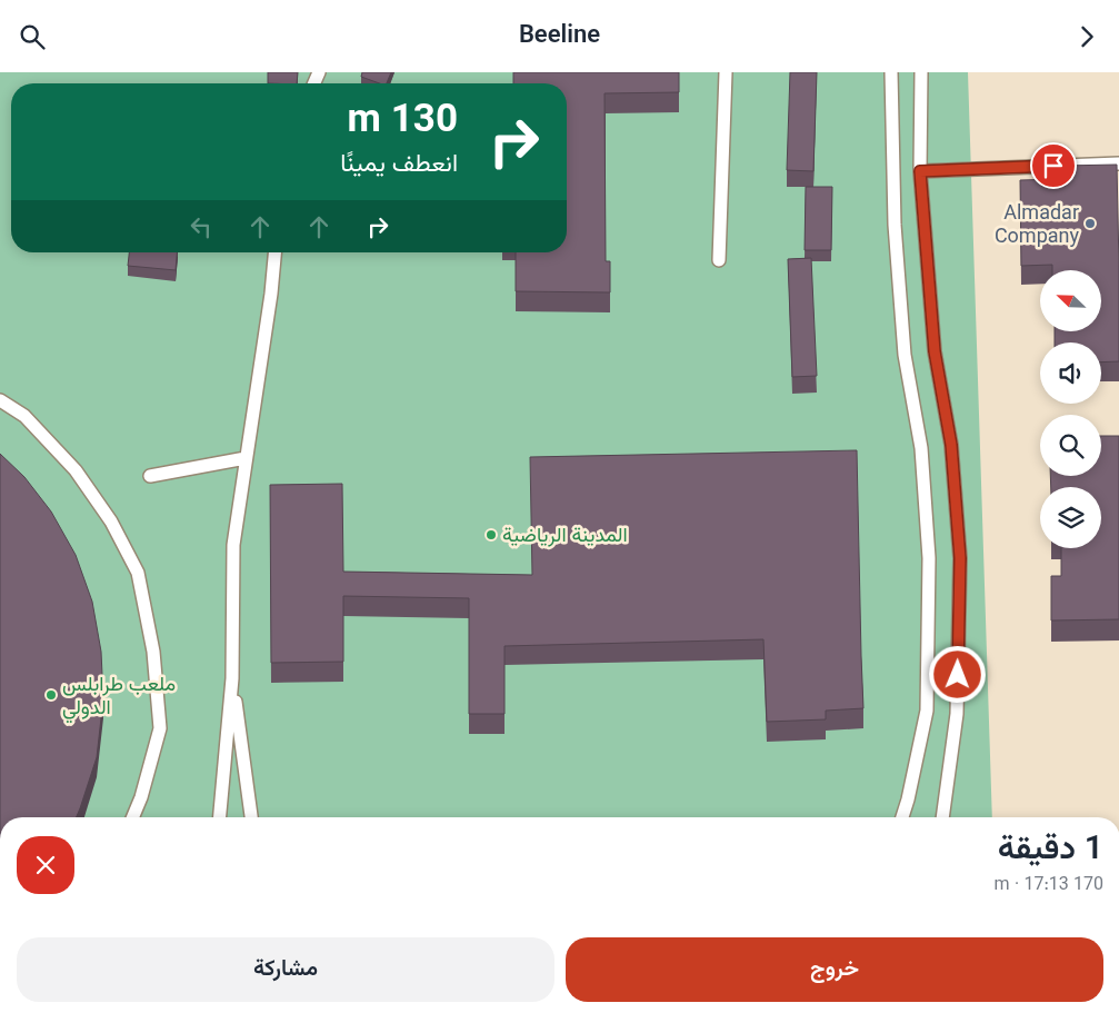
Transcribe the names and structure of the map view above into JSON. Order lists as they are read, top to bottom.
{
  "places": ["Almadar Company", "المدينة الرياضية", "ملعب طرابلس الدولي"],
  "north": "top left",
  "page": {
    "header": "Beeline",
    "turn": ["130 m", "انعطف يمينًا"],
    "heading": ["1 دقيقة", "170 m · 17:13"],
    "buttons": ["خروج", "مشاركة"]
  }
}
